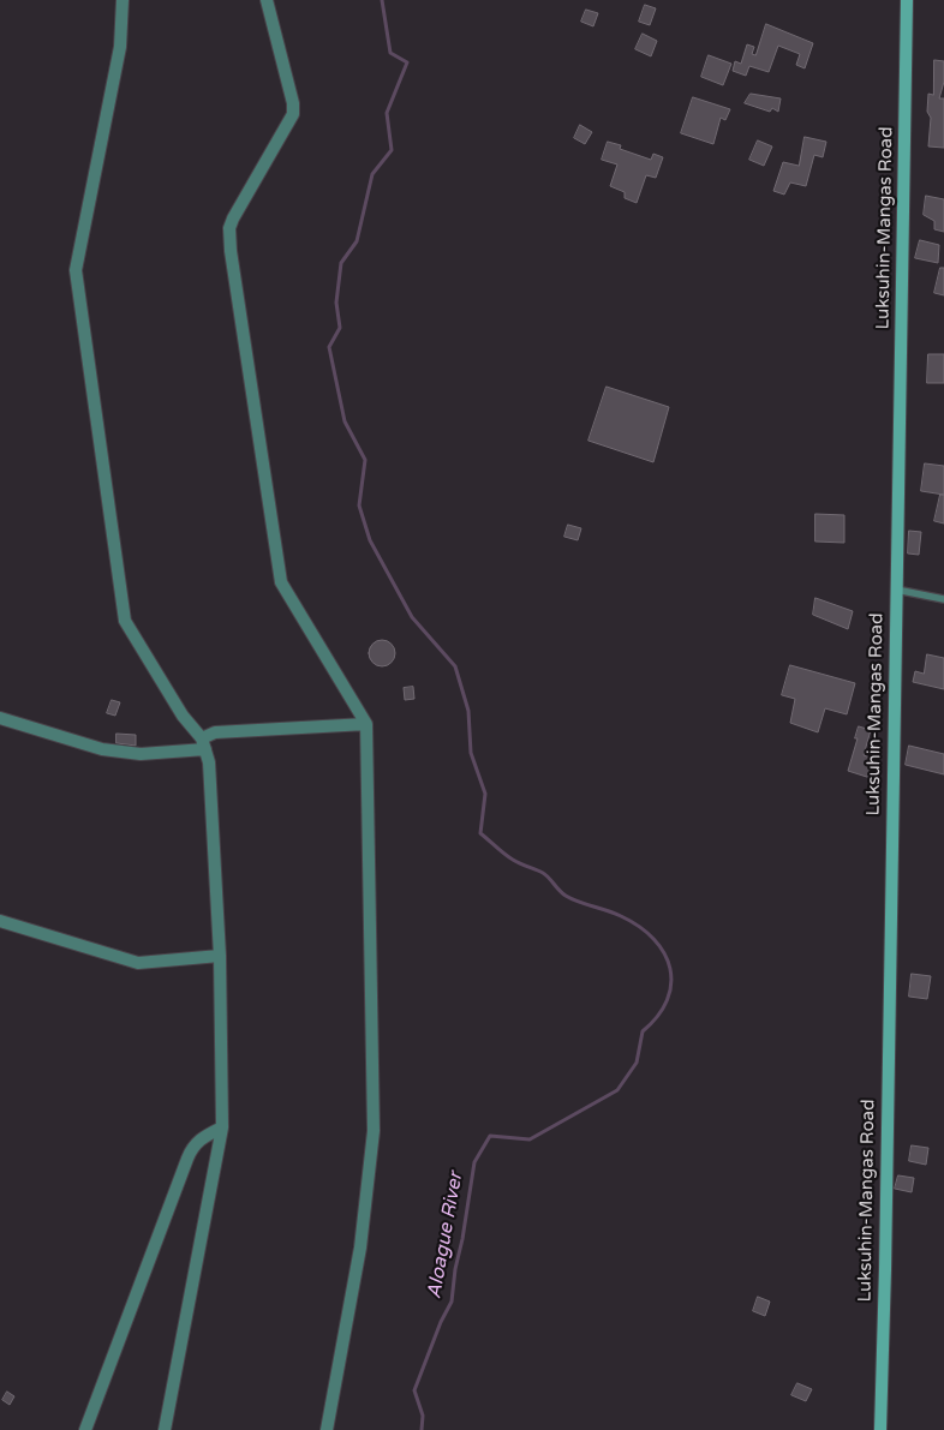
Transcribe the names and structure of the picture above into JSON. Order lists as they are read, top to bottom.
{
  "streets": {
    "main road": ["Luksuhin-Mangas Road"]
  },
  "water": ["Aloague River"]
}
